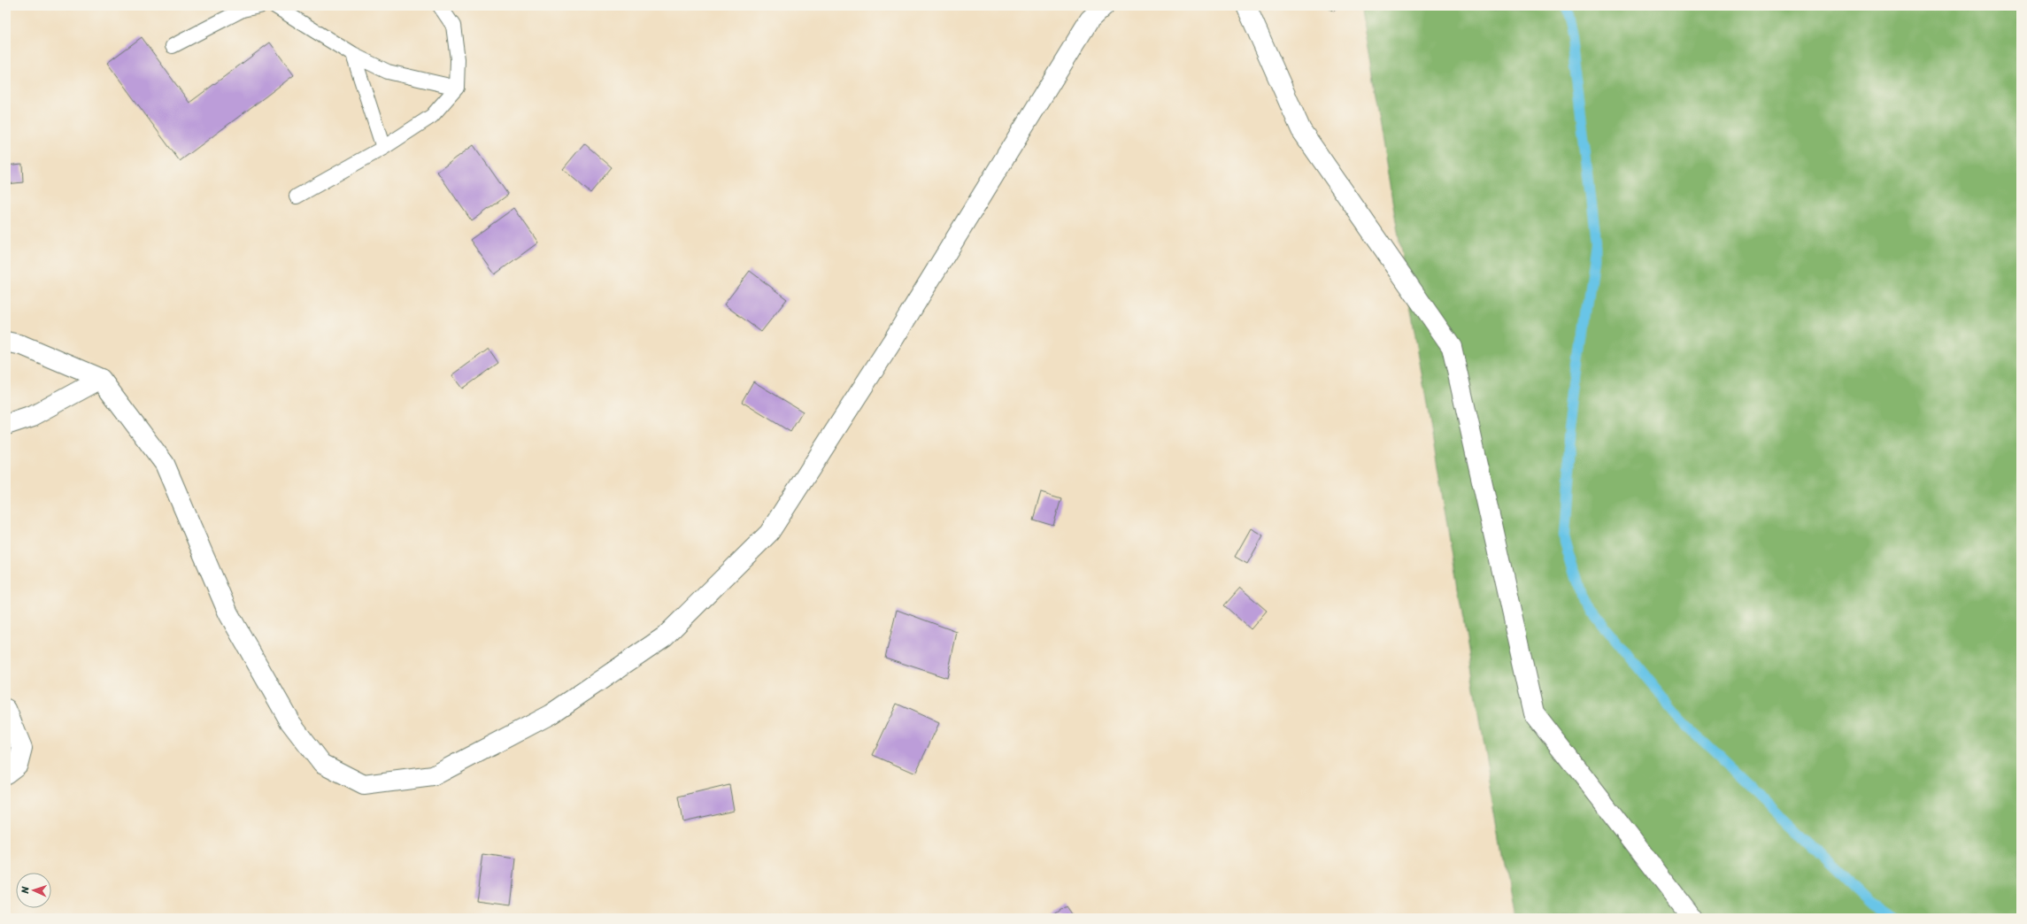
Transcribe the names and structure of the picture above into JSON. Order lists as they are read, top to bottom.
{
  "north": "left"
}
